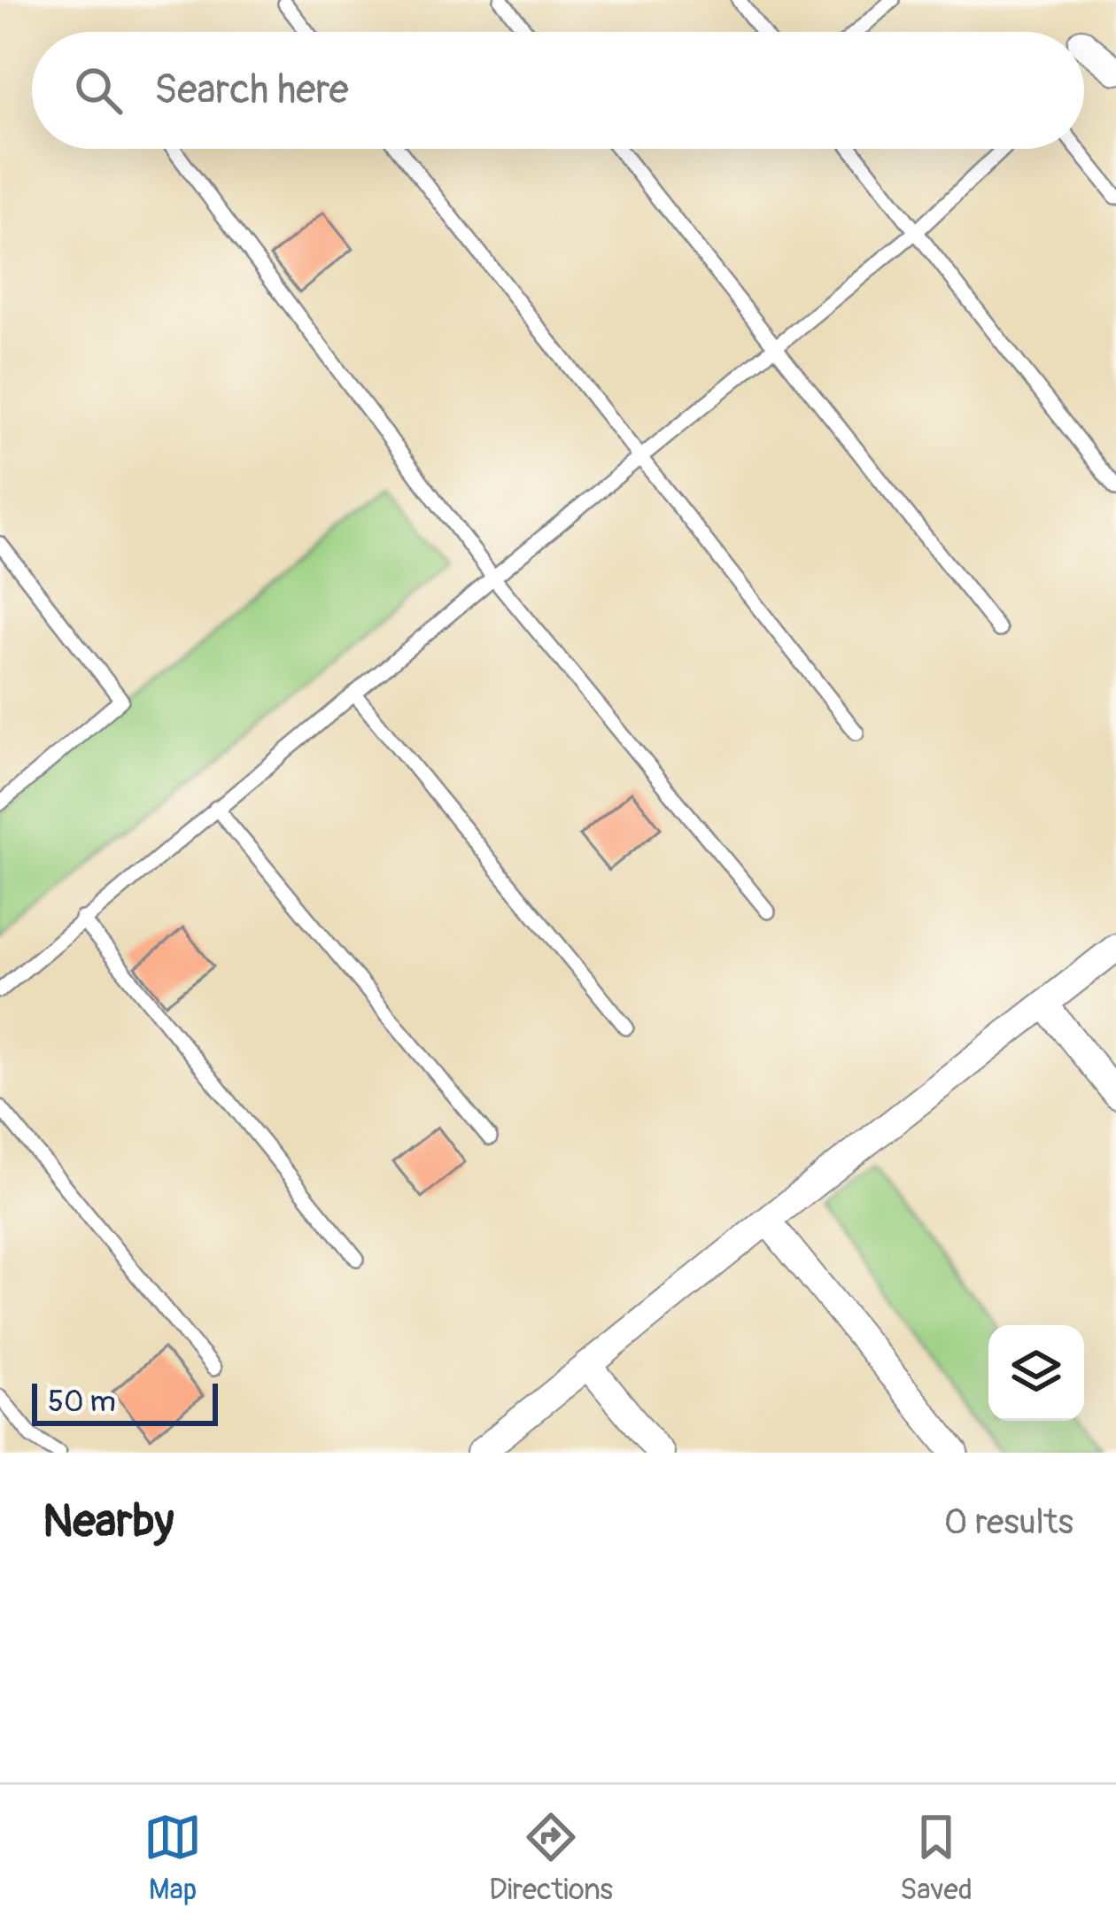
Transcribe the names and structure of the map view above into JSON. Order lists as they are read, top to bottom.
{
  "scale_bar": "50 m",
  "page": {
    "search": "Search here",
    "scale": "50 m",
    "heading": ["Nearby", "0 results"],
    "nav": ["Map", "Directions", "Saved"]
  }
}
